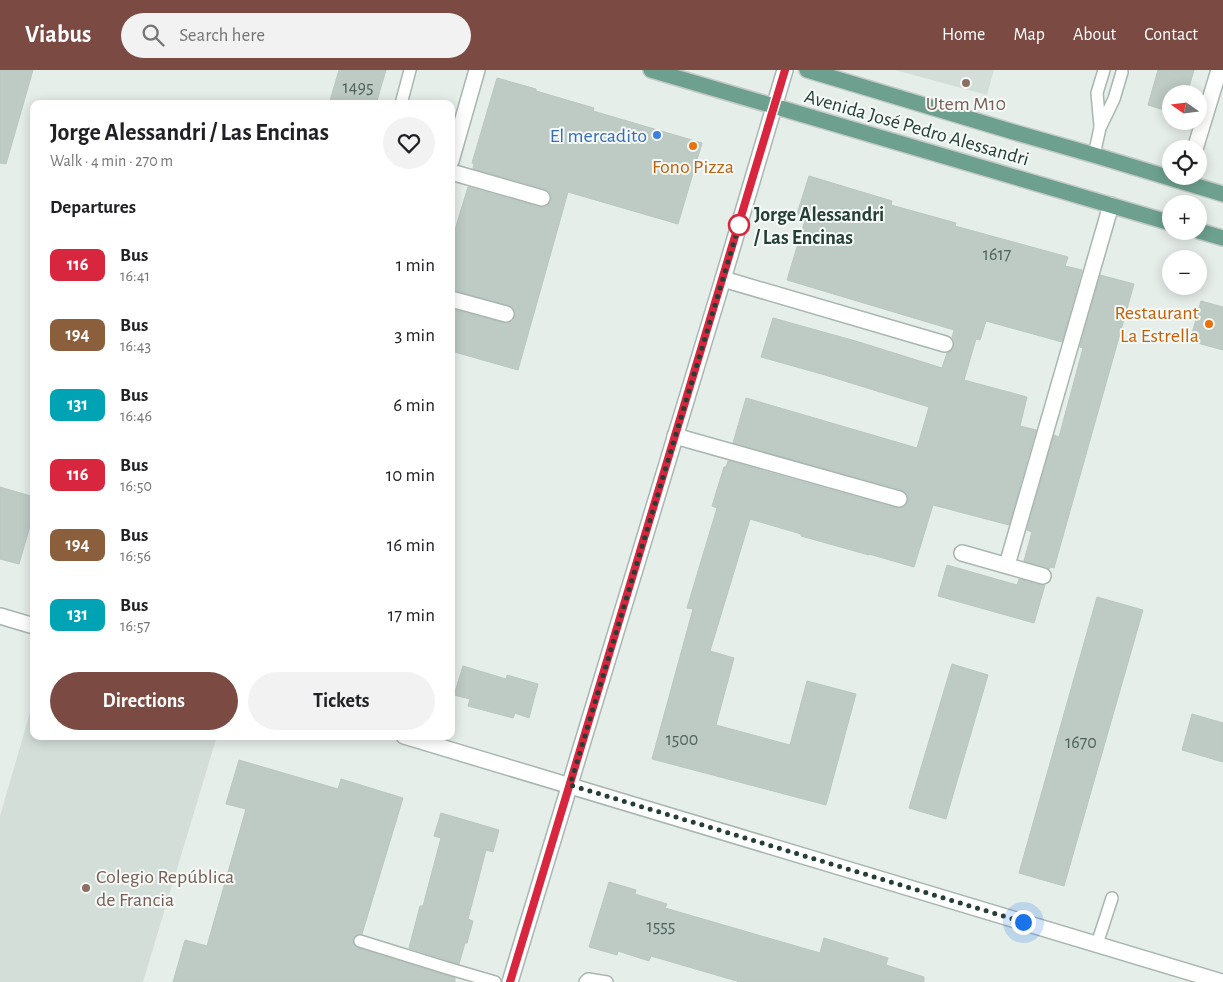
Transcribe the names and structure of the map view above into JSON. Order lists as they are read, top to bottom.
{
  "streets": {
    "main road": ["Avenida José Pedro Alessandri"]
  },
  "places": [
    "Utem M10",
    "El mercadito",
    "Fono Pizza",
    "Jorge Alessandri / Las Encinas",
    "Restaurant La Estrella",
    "Colegio República de Francia"
  ],
  "lines": ["bus line 116"],
  "house_numbers": [
    "1495",
    "1617",
    "1500",
    "1670",
    "1555"
  ],
  "north": "left",
  "page": {
    "header": "Viabus",
    "search": "Search here",
    "nav": [
      "Home",
      "Map",
      "About",
      "Contact"
    ],
    "map_buttons": ["+", "−"],
    "heading": [
      ["Jorge Alessandri / Las Encinas", "Walk · 4 min · 270 m"],
      "Departures"
    ],
    "list": [
      {
        "mark": "116",
        "name": "Bus",
        "note": "16:41",
        "value": "1 min"
      },
      {
        "mark": "194",
        "name": "Bus",
        "note": "16:43",
        "value": "3 min"
      },
      {
        "mark": "131",
        "name": "Bus",
        "note": "16:46",
        "value": "6 min"
      },
      {
        "mark": "116",
        "name": "Bus",
        "note": "16:50",
        "value": "10 min"
      },
      {
        "mark": "194",
        "name": "Bus",
        "note": "16:56",
        "value": "16 min"
      },
      {
        "mark": "131",
        "name": "Bus",
        "note": "16:57",
        "value": "17 min"
      }
    ],
    "buttons": ["Directions", "Tickets"]
  }
}
